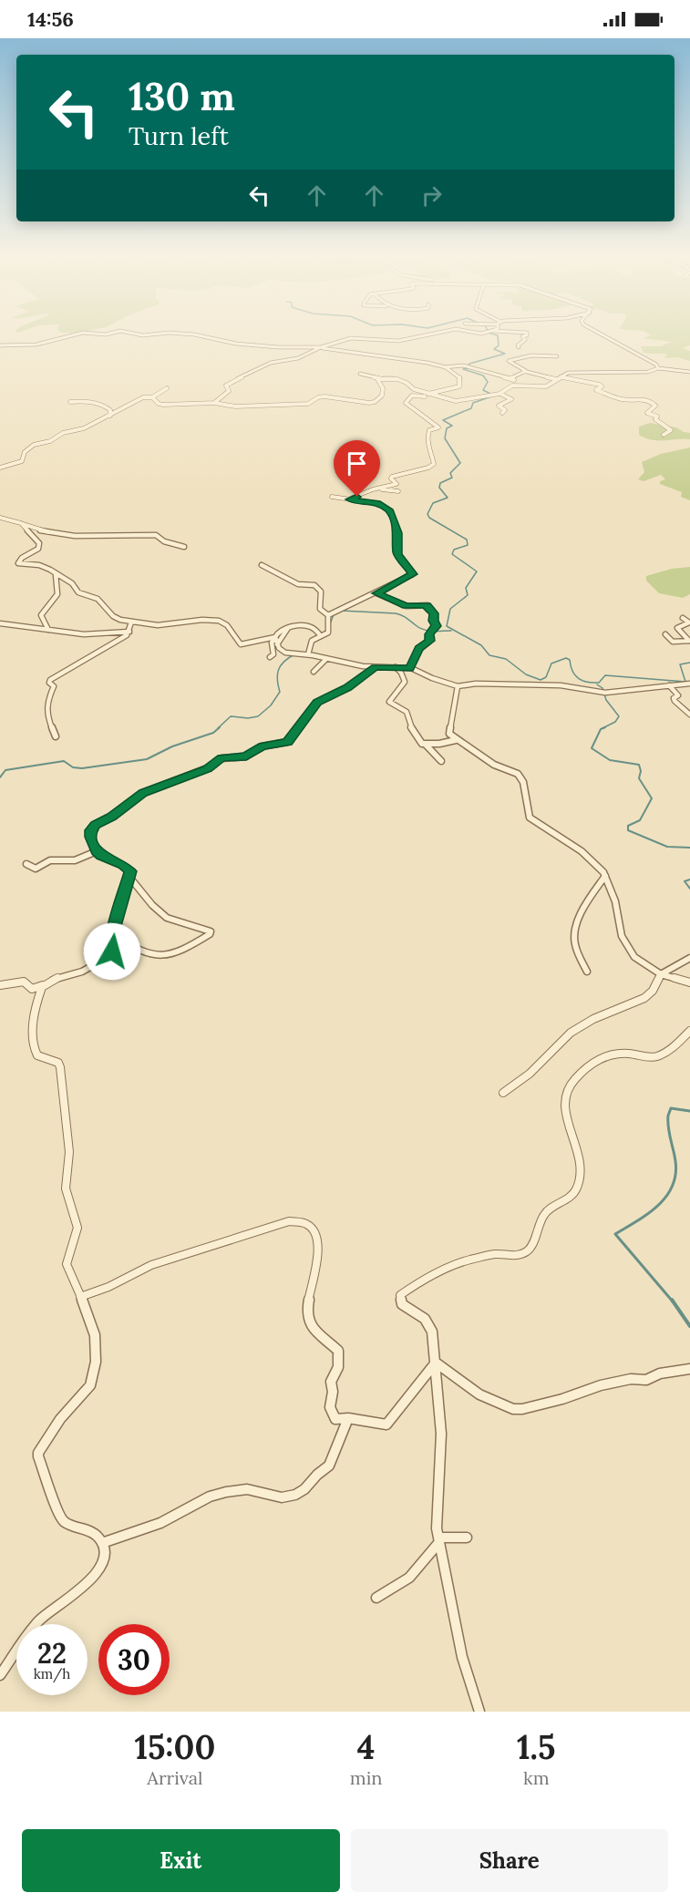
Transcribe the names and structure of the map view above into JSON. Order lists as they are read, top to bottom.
{
  "page": {
    "status": "14:56",
    "turn": ["130 m", "Turn left"],
    "speed": "22 km/h",
    "limit": "30",
    "eta": [
      "15:00",
      "Arrival",
      "4",
      "min",
      "1.5",
      "km"
    ],
    "buttons": ["Exit", "Share"]
  }
}
